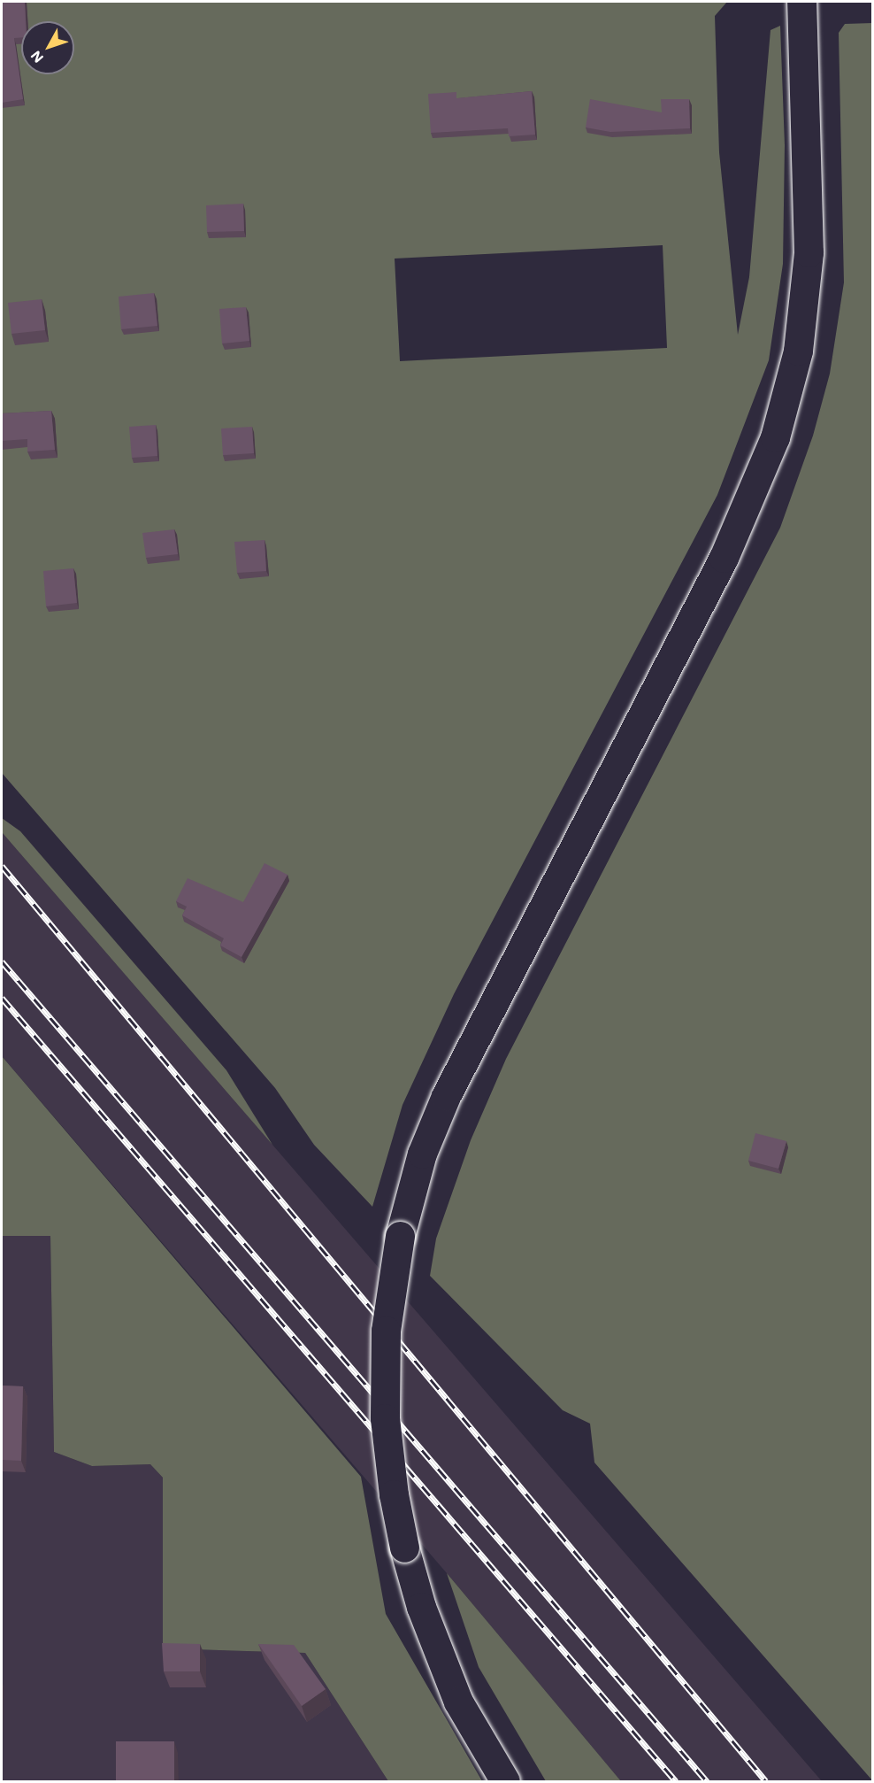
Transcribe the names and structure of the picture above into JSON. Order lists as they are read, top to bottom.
{
  "north": "bottom left"
}
